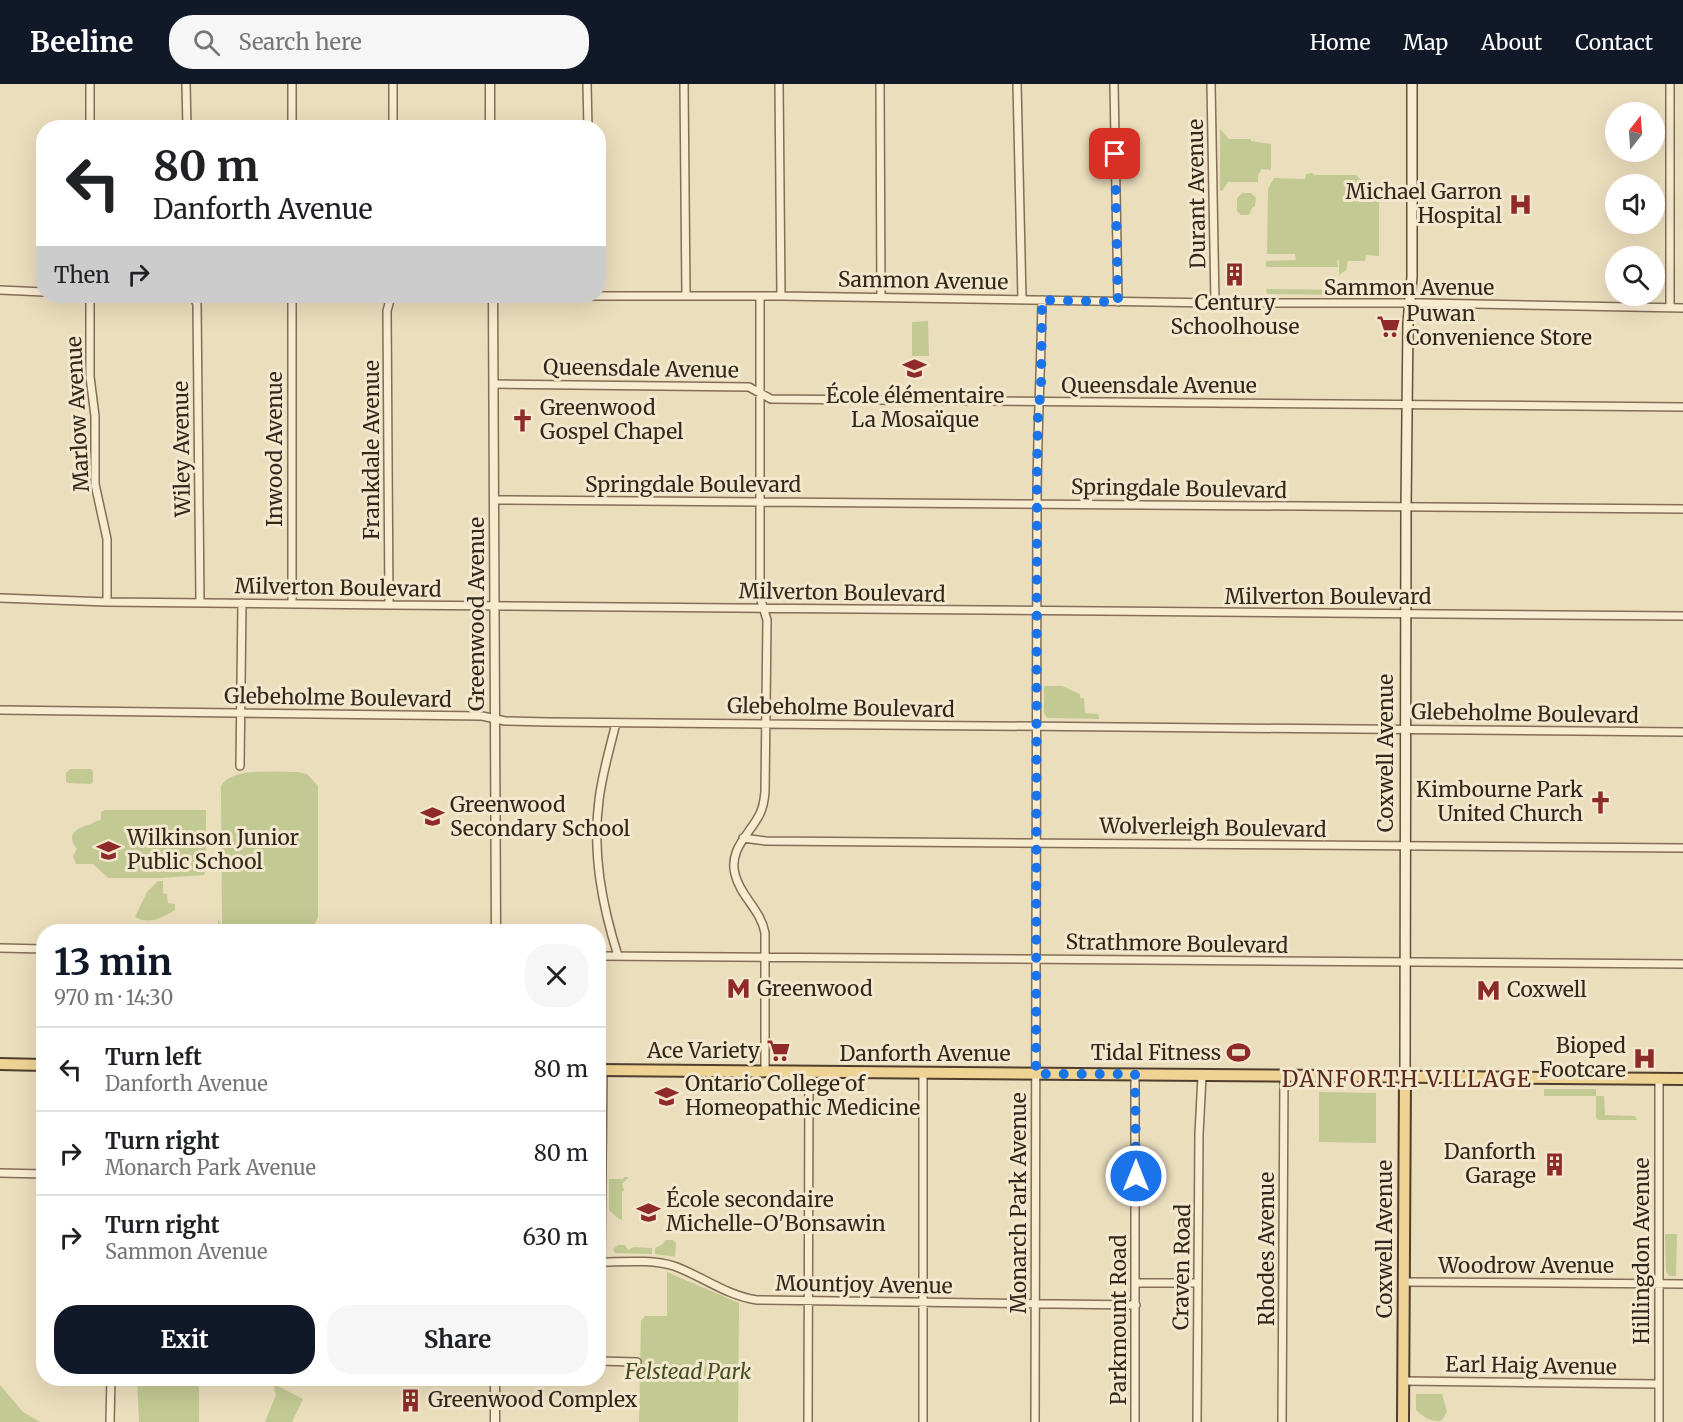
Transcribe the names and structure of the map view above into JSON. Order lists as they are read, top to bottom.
{
  "streets": {
    "main road": ["Coxwell Avenue", "Danforth Avenue"],
    "street": [
      "Durant Avenue",
      "Sammon Avenue",
      "Queensdale Avenue",
      "Marlow Avenue",
      "Wiley Avenue",
      "Inwood Avenue",
      "Frankdale Avenue",
      "Springdale Boulevard",
      "Milverton Boulevard",
      "Greenwood Avenue",
      "Glebeholme Boulevard",
      "Wolverleigh Boulevard",
      "Strathmore Boulevard",
      "Monarch Park Avenue",
      "Rhodes Avenue",
      "Hillingdon Avenue",
      "Woodrow Avenue",
      "Craven Road",
      "Mountjoy Avenue",
      "Parkmount Road",
      "Earl Haig Avenue"
    ]
  },
  "crossings": [
    ["Durant Avenue", "Sammon Avenue"],
    ["Sammon Avenue", "Coxwell Avenue"],
    ["Sammon Avenue", "Monarch Park Avenue"],
    ["Queensdale Avenue", "Greenwood Avenue"],
    ["Queensdale Avenue", "Coxwell Avenue"],
    ["Queensdale Avenue", "Monarch Park Avenue"],
    ["Marlow Avenue", "Milverton Boulevard"],
    ["Wiley Avenue", "Milverton Boulevard"],
    ["Inwood Avenue", "Milverton Boulevard"],
    ["Frankdale Avenue", "Milverton Boulevard"],
    ["Springdale Boulevard", "Greenwood Avenue"],
    ["Springdale Boulevard", "Coxwell Avenue"],
    ["Springdale Boulevard", "Monarch Park Avenue"],
    ["Milverton Boulevard", "Greenwood Avenue"],
    ["Milverton Boulevard", "Coxwell Avenue"],
    ["Milverton Boulevard", "Monarch Park Avenue"],
    ["Greenwood Avenue", "Glebeholme Boulevard"],
    ["Glebeholme Boulevard", "Coxwell Avenue"],
    ["Glebeholme Boulevard", "Monarch Park Avenue"],
    ["Coxwell Avenue", "Wolverleigh Boulevard"],
    ["Coxwell Avenue", "Strathmore Boulevard"],
    ["Coxwell Avenue", "Danforth Avenue"],
    ["Coxwell Avenue", "Woodrow Avenue"],
    ["Coxwell Avenue", "Earl Haig Avenue"],
    ["Wolverleigh Boulevard", "Monarch Park Avenue"],
    ["Strathmore Boulevard", "Monarch Park Avenue"],
    ["Danforth Avenue", "Monarch Park Avenue"],
    ["Danforth Avenue", "Rhodes Avenue"],
    ["Danforth Avenue", "Hillingdon Avenue"],
    ["Danforth Avenue", "Craven Road"],
    ["Danforth Avenue", "Parkmount Road"],
    ["Monarch Park Avenue", "Mountjoy Avenue"],
    ["Hillingdon Avenue", "Woodrow Avenue"],
    ["Hillingdon Avenue", "Earl Haig Avenue"],
    ["Mountjoy Avenue", "Parkmount Road"]
  ],
  "districts": ["DANFORTH VILLAGE"],
  "parks": ["Felstead Park"],
  "places": {
    "hospital": ["Michael Garron Hospital", "Bioped Footcare"],
    "building": ["Century Schoolhouse", "Danforth Garage", "Greenwood Complex"],
    "supermarket": ["Puwan Convenience Store", "Ace Variety"],
    "school or university": [
      "École élémentaire La Mosaïque",
      "Greenwood Secondary School",
      "Wilkinson Junior Public School",
      "Ontario College of Homeopathic Medicine",
      "École secondaire Michelle-O'Bonsawin"
    ],
    "church": ["Greenwood Gospel Chapel", "Kimbourne Park United Church"],
    "metro station": ["Greenwood", "Coxwell"],
    "sports": ["Tidal Fitness"]
  },
  "north": "top",
  "page": {
    "header": "Beeline",
    "search": "Search here",
    "nav": [
      "Home",
      "Map",
      "About",
      "Contact"
    ],
    "turn": ["80 m", "Danforth Avenue"],
    "then": "Then",
    "heading": ["13 min", "970 m · 14:30"],
    "list": [
      {
        "name": "Turn left",
        "note": "Danforth Avenue",
        "value": "80 m"
      },
      {
        "name": "Turn right",
        "note": "Monarch Park Avenue",
        "value": "80 m"
      },
      {
        "name": "Turn right",
        "note": "Sammon Avenue",
        "value": "630 m"
      }
    ],
    "buttons": ["Exit", "Share"]
  }
}
